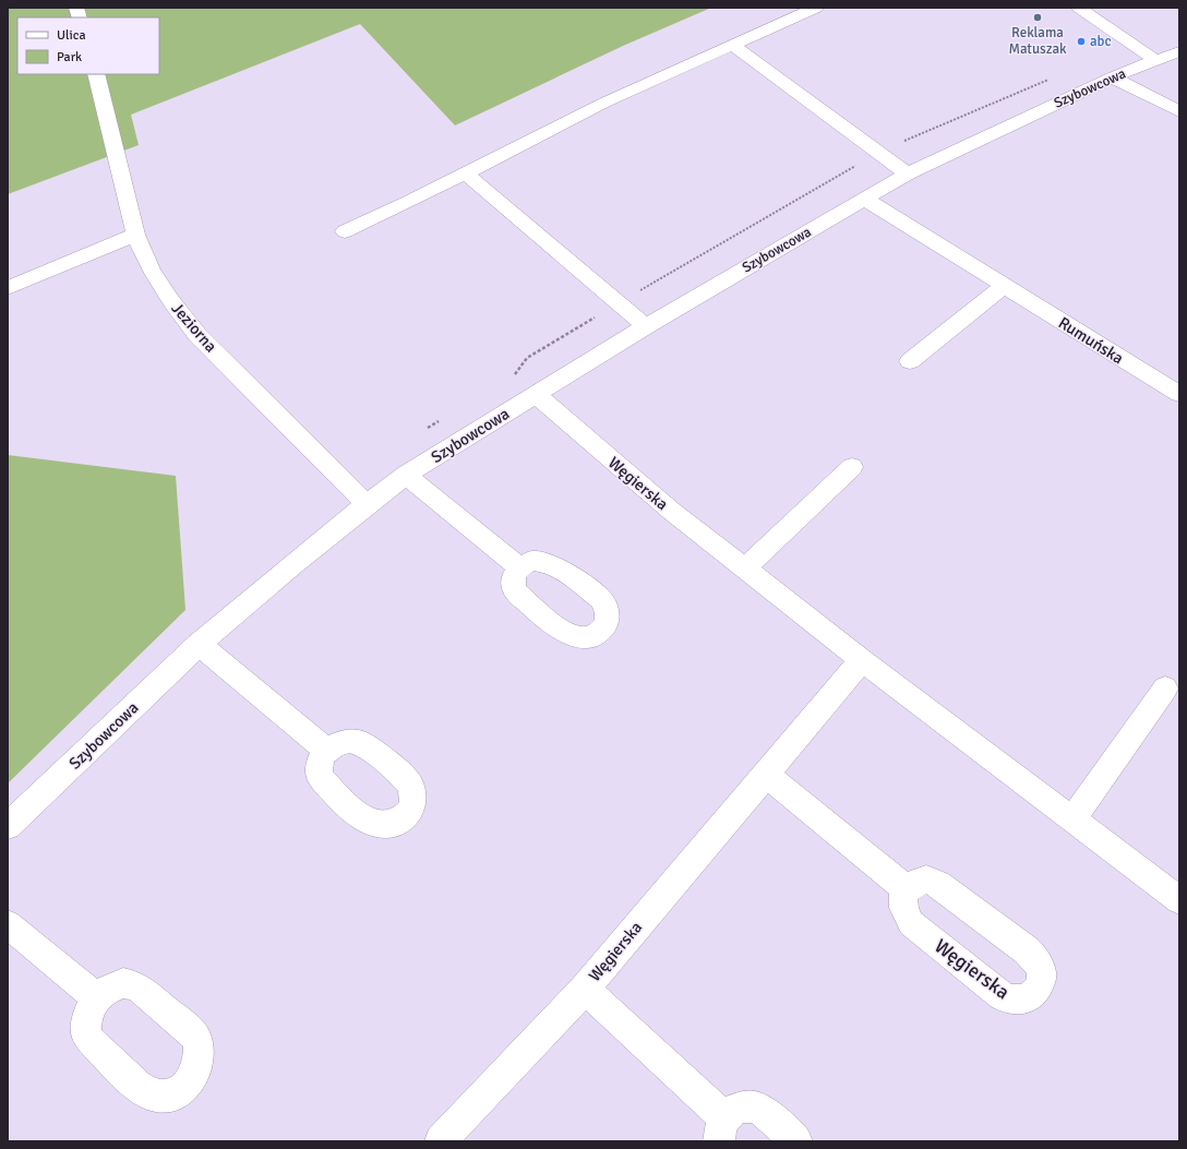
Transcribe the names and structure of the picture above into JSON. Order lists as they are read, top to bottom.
{
  "streets": {
    "street": [
      "Szybowcowa",
      "Jeziorna",
      "Rumuńska",
      "Węgierska"
    ]
  },
  "crossings": [
    ["Szybowcowa", "Jeziorna"],
    ["Szybowcowa", "Rumuńska"],
    ["Szybowcowa", "Węgierska"]
  ],
  "places": ["Reklama Matuszak", "abc"],
  "legend": ["Ulica", "Park"]
}
